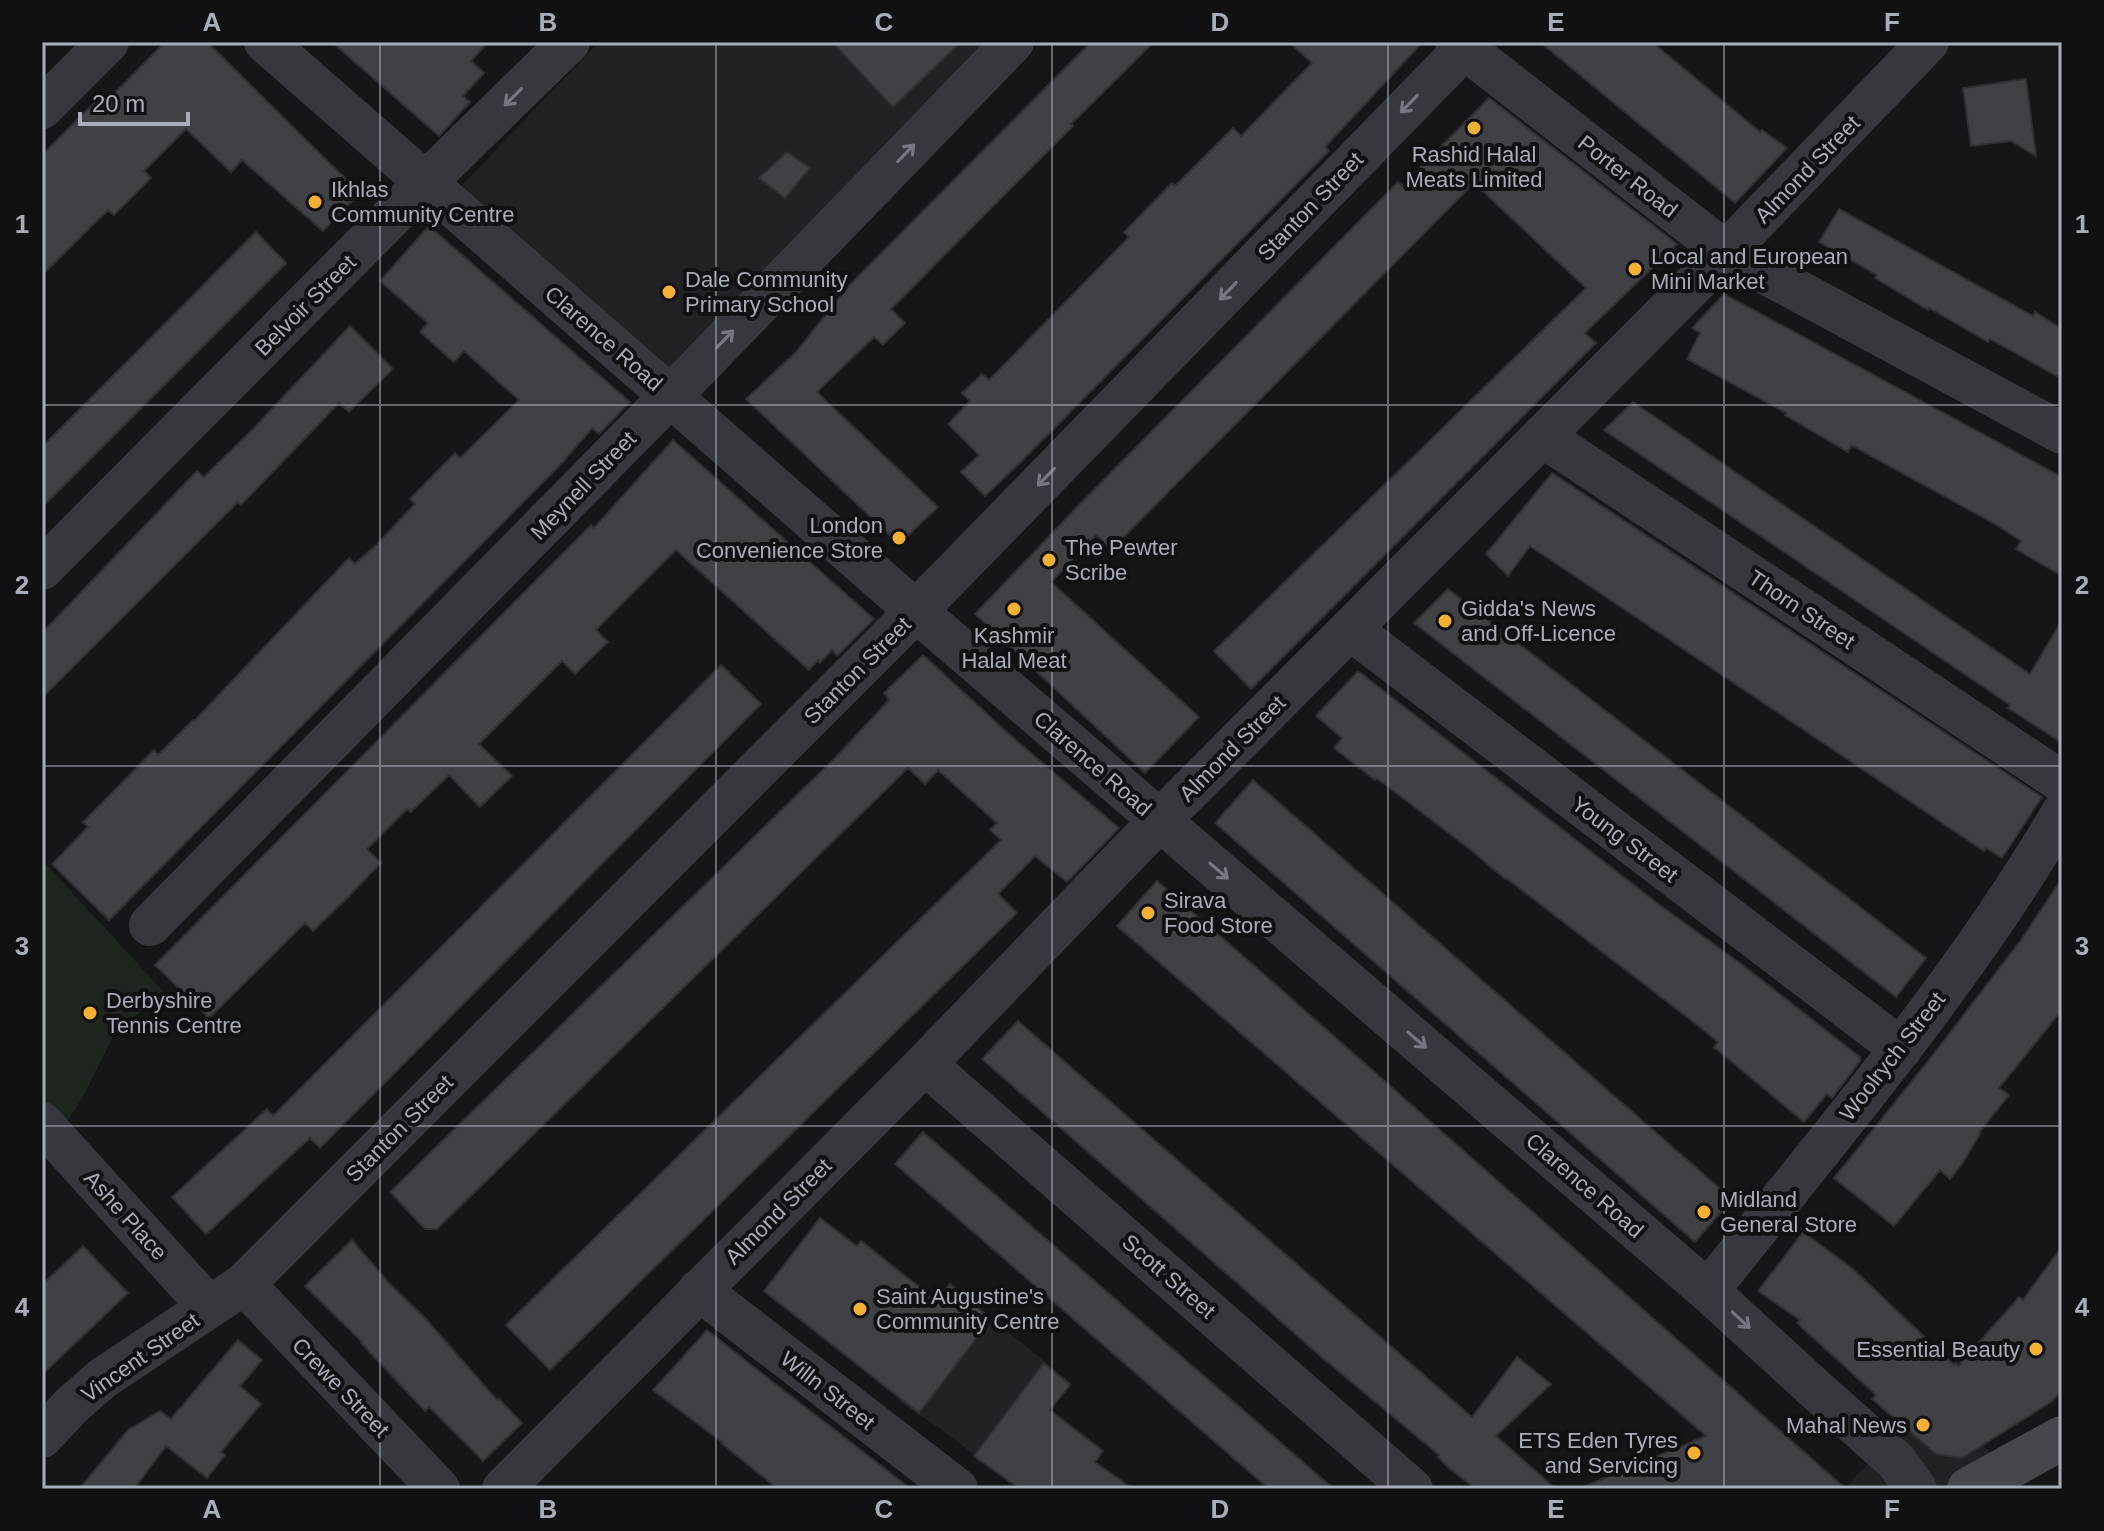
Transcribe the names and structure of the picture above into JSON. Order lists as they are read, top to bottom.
{
  "streets": {
    "street": [
      "Almond Street",
      "Porter Road",
      "Stanton Street",
      "Belvoir Street",
      "Clarence Road",
      "Meynell Street",
      "Thorn Street",
      "Young Street",
      "Woolrych Street",
      "Ashe Place",
      "Scott Street",
      "Vincent Street",
      "Crewe Street",
      "Willn Street"
    ]
  },
  "crossings": [
    ["Almond Street", "Porter Road"],
    ["Almond Street", "Clarence Road"],
    ["Almond Street", "Thorn Street"],
    ["Almond Street", "Young Street"],
    ["Almond Street", "Scott Street"],
    ["Almond Street", "Willn Street"],
    ["Porter Road", "Stanton Street"],
    ["Stanton Street", "Clarence Road"],
    ["Stanton Street", "Vincent Street"],
    ["Stanton Street", "Crewe Street"],
    ["Belvoir Street", "Clarence Road"],
    ["Clarence Road", "Meynell Street"],
    ["Clarence Road", "Woolrych Street"],
    ["Young Street", "Woolrych Street"],
    ["Ashe Place", "Vincent Street"],
    ["Vincent Street", "Crewe Street"]
  ],
  "one_way": ["Stanton Street", "Clarence Road", "Meynell Street"],
  "places": [
    "Rashid Halal Meats Limited",
    "Ikhlas Community Centre",
    "Local and European Mini Market",
    "Dale Community Primary School",
    "London Convenience Store",
    "The Pewter Scribe",
    "Kashmir Halal Meat",
    "Gidda's News and Off-Licence",
    "Sirava Food Store",
    "Derbyshire Tennis Centre",
    "Midland General Store",
    "Saint Augustine's Community Centre",
    "Essential Beauty",
    "Mahal News",
    "ETS Eden Tyres and Servicing"
  ],
  "scale_bar": "20 m",
  "grid": {
    "columns": [
      "A",
      "B",
      "C",
      "D",
      "E",
      "F"
    ],
    "rows": [
      "1",
      "2",
      "3",
      "4"
    ]
  }
}
